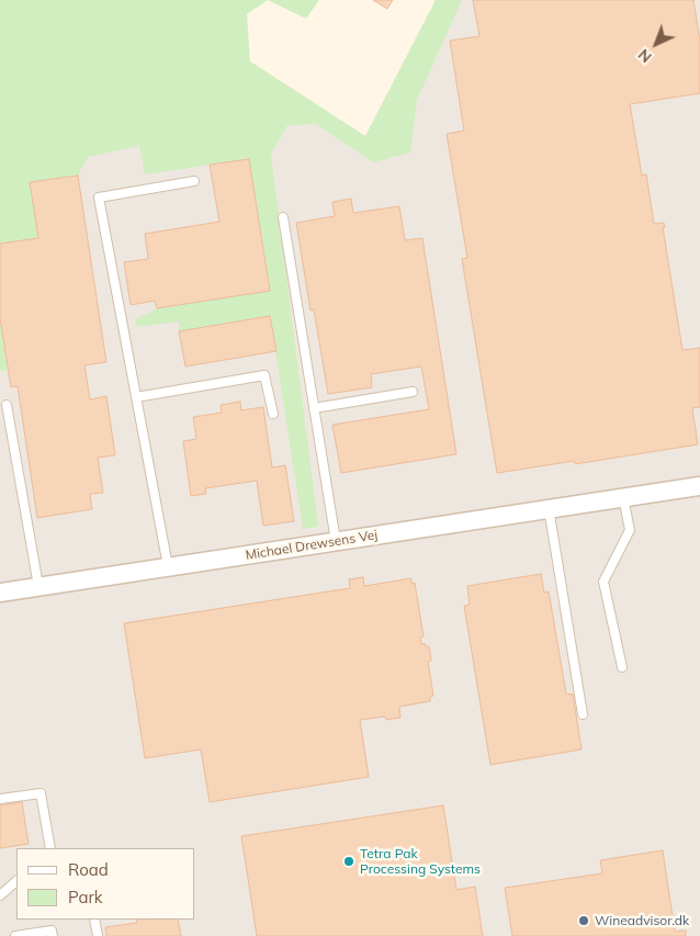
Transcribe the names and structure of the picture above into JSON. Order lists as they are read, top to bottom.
{
  "streets": {
    "street": ["Michael Drewsens Vej"]
  },
  "places": ["Tetra Pak Processing Systems", "Wineadvisor.dk"],
  "legend": ["Road", "Park"],
  "north": "bottom left"
}
